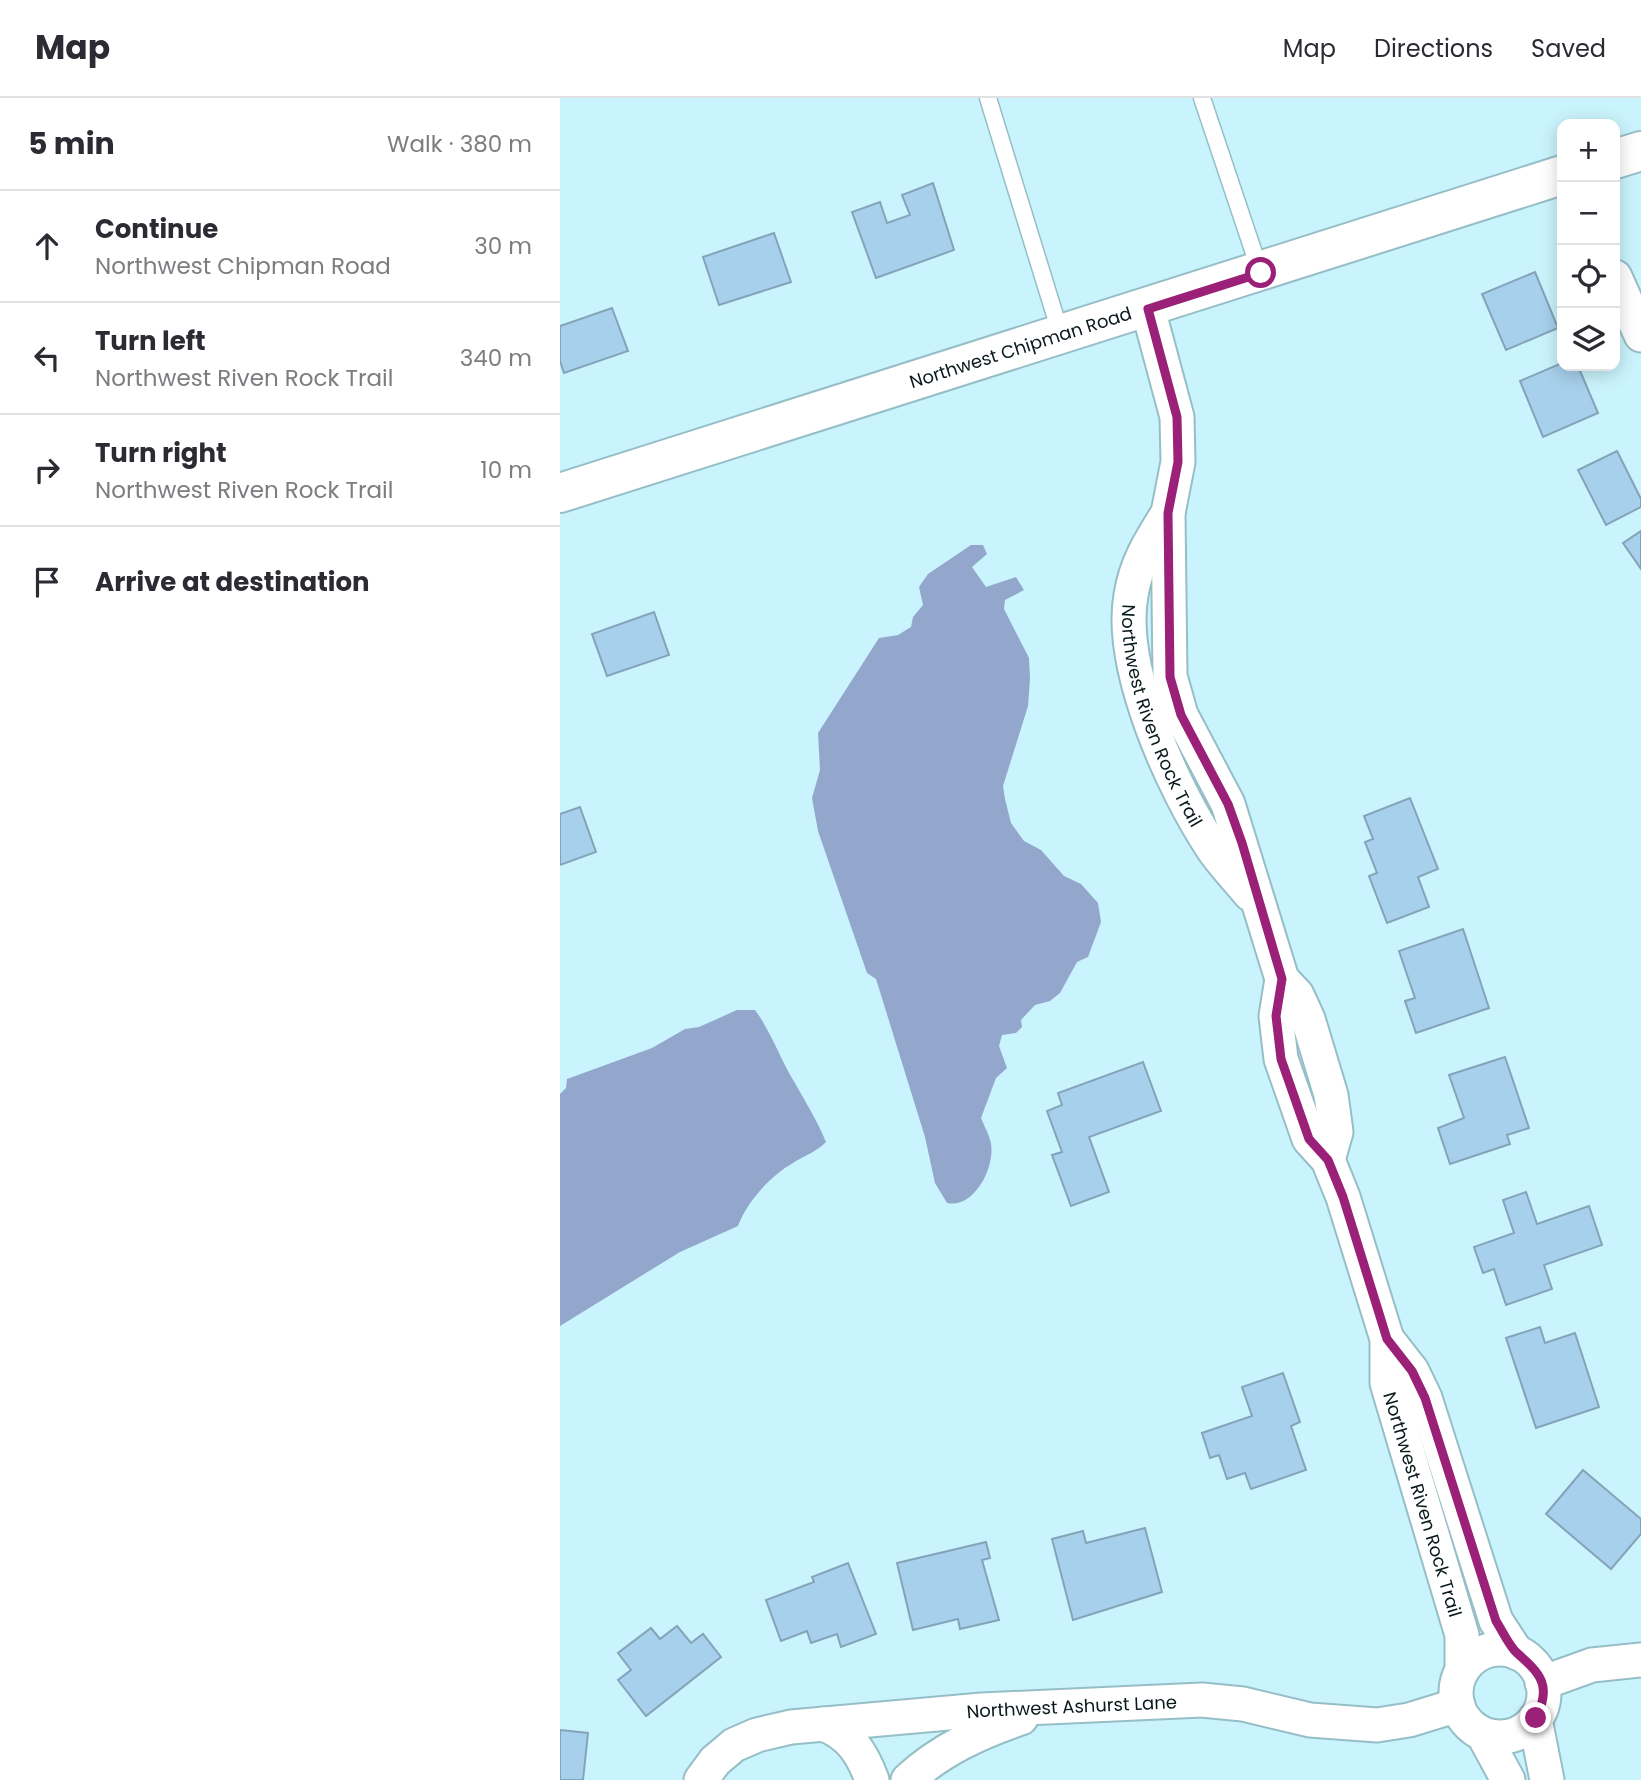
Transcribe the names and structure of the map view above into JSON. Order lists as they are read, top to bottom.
{
  "streets": {
    "main road": ["Northwest Chipman Road"],
    "street": ["Northwest Riven Rock Trail", "Northwest Ashurst Lane"]
  },
  "crossings": [
    ["Northwest Chipman Road", "Northwest Riven Rock Trail"],
    ["Northwest Riven Rock Trail", "Northwest Ashurst Lane"]
  ],
  "page": {
    "header": "Map",
    "nav": ["Map", "Directions", "Saved"],
    "heading": ["5 min", "Walk · 380 m"],
    "map_buttons": ["+", "−"],
    "list": [
      ["Continue", "Northwest Chipman Road", "30 m"],
      ["Turn left", "Northwest Riven Rock Trail", "340 m"],
      ["Turn right", "Northwest Riven Rock Trail", "10 m"],
      "Arrive at destination"
    ]
  }
}
